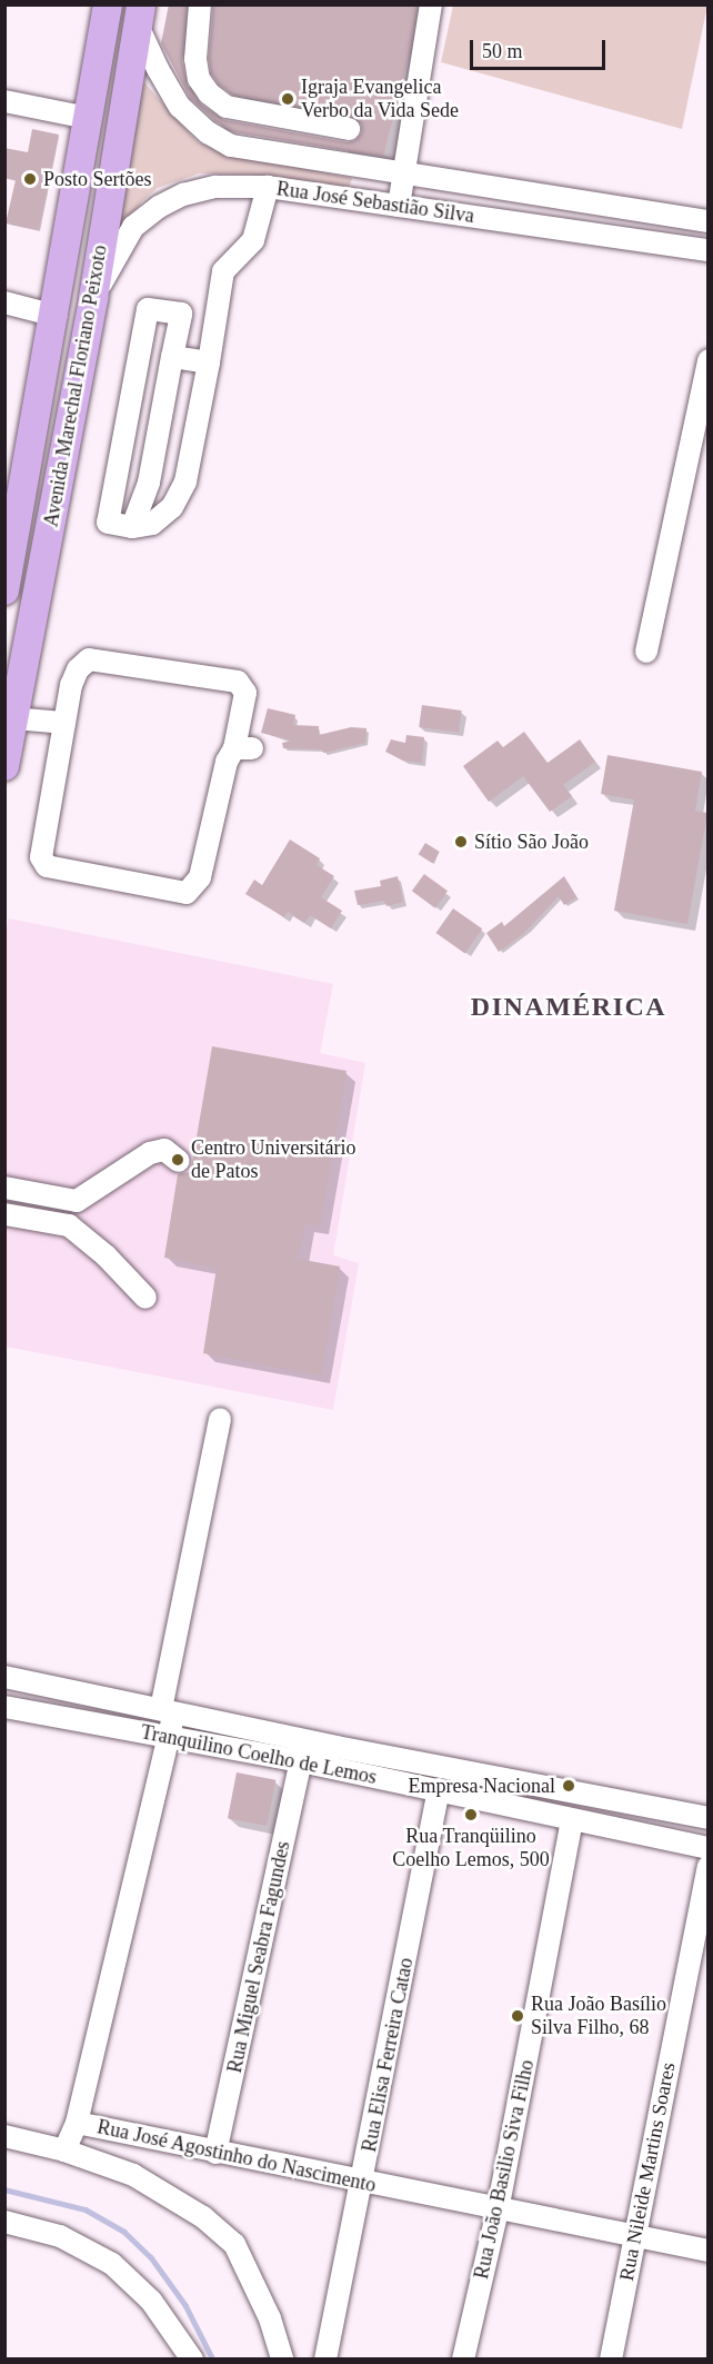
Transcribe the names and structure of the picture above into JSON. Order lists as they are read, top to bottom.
{
  "streets": {
    "main road": ["Avenida Marechal Floriano Peixoto"],
    "street": [
      "Rua José Sebastião Silva",
      "Tranquilino Coelho de Lemos",
      "Rua Miguel Seabra Fagundes",
      "Rua Elisa Ferreira Catao",
      "Rua José Agostinho do Nascimento",
      "Rua João Basilio Siva Filho",
      "Rua Nileide Martins Soares"
    ]
  },
  "crossings": [
    ["Rua José Sebastião Silva", "Avenida Marechal Floriano Peixoto"],
    ["Tranquilino Coelho de Lemos", "Rua Miguel Seabra Fagundes"],
    ["Tranquilino Coelho de Lemos", "Rua Elisa Ferreira Catao"],
    ["Tranquilino Coelho de Lemos", "Rua José Agostinho do Nascimento"],
    ["Tranquilino Coelho de Lemos", "Rua João Basilio Siva Filho"],
    ["Rua Miguel Seabra Fagundes", "Rua José Agostinho do Nascimento"],
    ["Rua Elisa Ferreira Catao", "Rua José Agostinho do Nascimento"],
    ["Rua José Agostinho do Nascimento", "Rua João Basilio Siva Filho"],
    ["Rua José Agostinho do Nascimento", "Rua Nileide Martins Soares"]
  ],
  "districts": ["DINAMÉRICA"],
  "places": [
    "Igraja Evangelica Verbo da Vida Sede",
    "Posto Sertões",
    "Sítio São João",
    "Centro Universitário de Patos",
    "Empresa Nacional",
    "Rua Tranqüilino Coelho Lemos, 500",
    "Rua João Basílio Silva Filho, 68"
  ],
  "scale_bar": "50 m"
}
